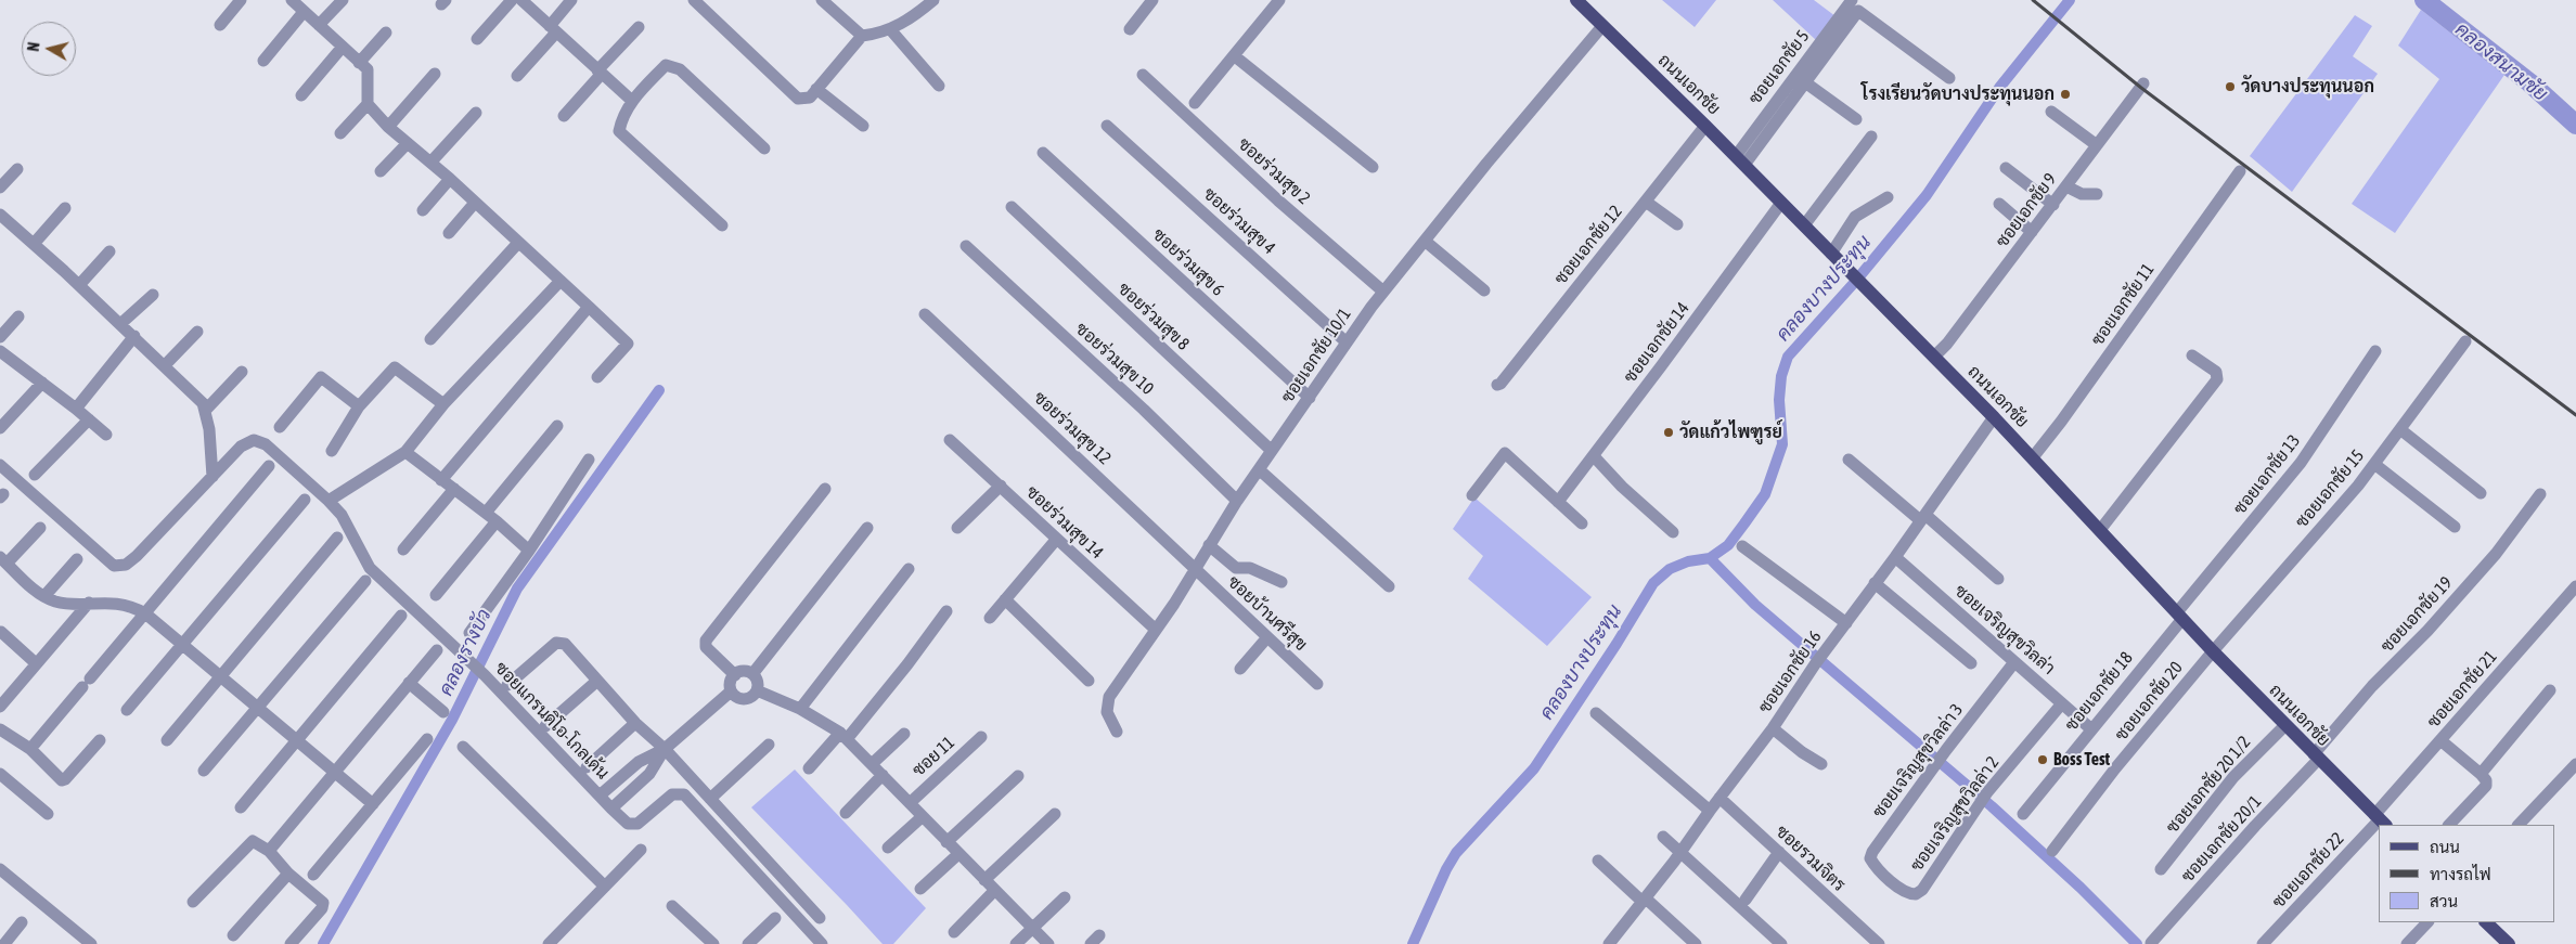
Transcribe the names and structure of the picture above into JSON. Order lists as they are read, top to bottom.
{
  "streets": {
    "main road": ["ถนนเอกชัย"],
    "street": [
      "ซอยเอกชัย 5",
      "ซอยร่วมสุข 2",
      "ซอยเอกชัย 9",
      "ซอยร่วมสุข 4",
      "ซอยเอกชัย 12",
      "ซอยร่วมสุข 6",
      "ซอยเอกชัย 11",
      "ซอยร่วมสุข 8",
      "ซอยเอกชัย 14",
      "ซอยเอกชัย 10/1",
      "ซอยร่วมสุข 10",
      "ซอยร่วมสุข 12",
      "ซอยเอกชัย 13",
      "ซอยเอกชัย 15",
      "ซอยร่วมสุข 14",
      "ซอยบ้านศรีสุข",
      "ซอยเอกชัย 19",
      "ซอยเจริญสุขวิลล่า",
      "ซอยเอกชัย 16",
      "ซอยเอกชัย 21",
      "ซอยเอกชัย 18",
      "ซอยเอกชัย 20",
      "ซอยแกรนดิโอ-โกลเด้น",
      "ซอย 11",
      "ซอยเจริญสุขวิลล่า 3",
      "ซอยเอกชัย 20 1/2",
      "ซอยเจริญสุขวิลล่า 2",
      "ซอยเอกชัย 20/1",
      "ซอยรวมจิตร",
      "ซอยเอกชัย 22"
    ]
  },
  "crossings": [
    ["ซอยเอกชัย 5", "ถนนเอกชัย"],
    ["ถนนเอกชัย", "ซอยเอกชัย 9"],
    ["ถนนเอกชัย", "ซอยเอกชัย 12"],
    ["ถนนเอกชัย", "ซอยเอกชัย 11"],
    ["ถนนเอกชัย", "ซอยเอกชัย 14"],
    ["ถนนเอกชัย", "ซอยเอกชัย 10/1"],
    ["ถนนเอกชัย", "ซอยเอกชัย 13"],
    ["ถนนเอกชัย", "ซอยเอกชัย 15"],
    ["ถนนเอกชัย", "ซอยเอกชัย 19"],
    ["ถนนเอกชัย", "ซอยเอกชัย 16"],
    ["ถนนเอกชัย", "ซอยเอกชัย 21"],
    ["ถนนเอกชัย", "ซอยเอกชัย 18"],
    ["ถนนเอกชัย", "ซอยเอกชัย 20"],
    ["ถนนเอกชัย", "ซอยเอกชัย 20 1/2"],
    ["ถนนเอกชัย", "ซอยเอกชัย 20/1"],
    ["ถนนเอกชัย", "ซอยเอกชัย 22"],
    ["ซอยร่วมสุข 2", "ซอยเอกชัย 10/1"],
    ["ซอยร่วมสุข 4", "ซอยเอกชัย 10/1"],
    ["ซอยร่วมสุข 6", "ซอยเอกชัย 10/1"],
    ["ซอยร่วมสุข 8", "ซอยเอกชัย 10/1"],
    ["ซอยเอกชัย 10/1", "ซอยร่วมสุข 10"],
    ["ซอยเอกชัย 10/1", "ซอยร่วมสุข 12"],
    ["ซอยเอกชัย 10/1", "ซอยร่วมสุข 14"],
    ["ซอยเอกชัย 10/1", "ซอยบ้านศรีสุข"],
    ["ซอยร่วมสุข 12", "ซอยบ้านศรีสุข"],
    ["ซอยเอกชัย 13", "ซอยเอกชัย 18"],
    ["ซอยเอกชัย 15", "ซอยเอกชัย 20"],
    ["ซอยเอกชัย 19", "ซอยเอกชัย 20/1"],
    ["ซอยเจริญสุขวิลล่า", "ซอยเอกชัย 16"],
    ["ซอยเจริญสุขวิลล่า", "ซอยเอกชัย 18"],
    ["ซอยเจริญสุขวิลล่า", "ซอยเจริญสุขวิลล่า 3"],
    ["ซอยเจริญสุขวิลล่า", "ซอยเจริญสุขวิลล่า 2"],
    ["ซอยเอกชัย 16", "ซอยรวมจิตร"],
    ["ซอยเอกชัย 21", "ซอยเอกชัย 22"],
    ["ซอยเจริญสุขวิลล่า 3", "ซอยเจริญสุขวิลล่า 2"]
  ],
  "water": ["คลองสนามชัย", "คลองบางประทุน", "คลองรางบัว"],
  "places": [
    "วัดบางประทุนนอก",
    "โรงเรียนวัดบางประทุนนอก",
    "วัดแก้วไพฑูรย์",
    "Boss Test"
  ],
  "legend": ["ถนน", "ทางรถไฟ", "สวน"],
  "north": "left"
}
